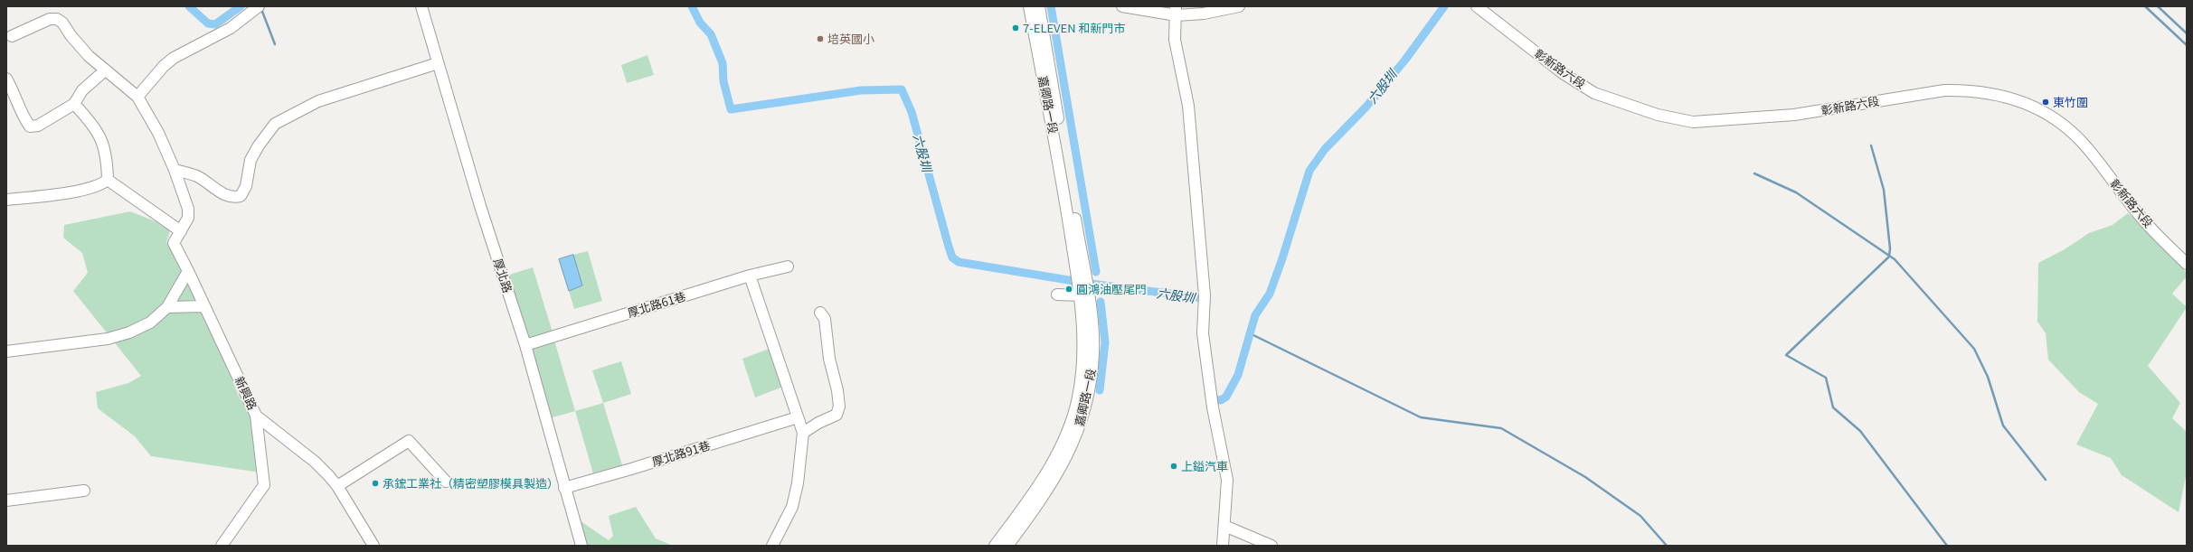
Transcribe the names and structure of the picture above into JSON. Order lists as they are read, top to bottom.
{
  "streets": {
    "street": [
      "彰新路六段",
      "嘉卿路一段",
      "厚北路",
      "厚北路61巷",
      "新興路",
      "厚北路91巷"
    ]
  },
  "crossings": [
    ["厚北路", "厚北路61巷"],
    ["厚北路", "厚北路91巷"]
  ],
  "water": ["六股圳"],
  "places": [
    "7-ELEVEN 和新門市",
    "培英國小",
    "東竹圍",
    "圓鴻油壓尾門",
    "上鎰汽車",
    "承鋐工業社（精密塑膠模具製造）"
  ]
}
